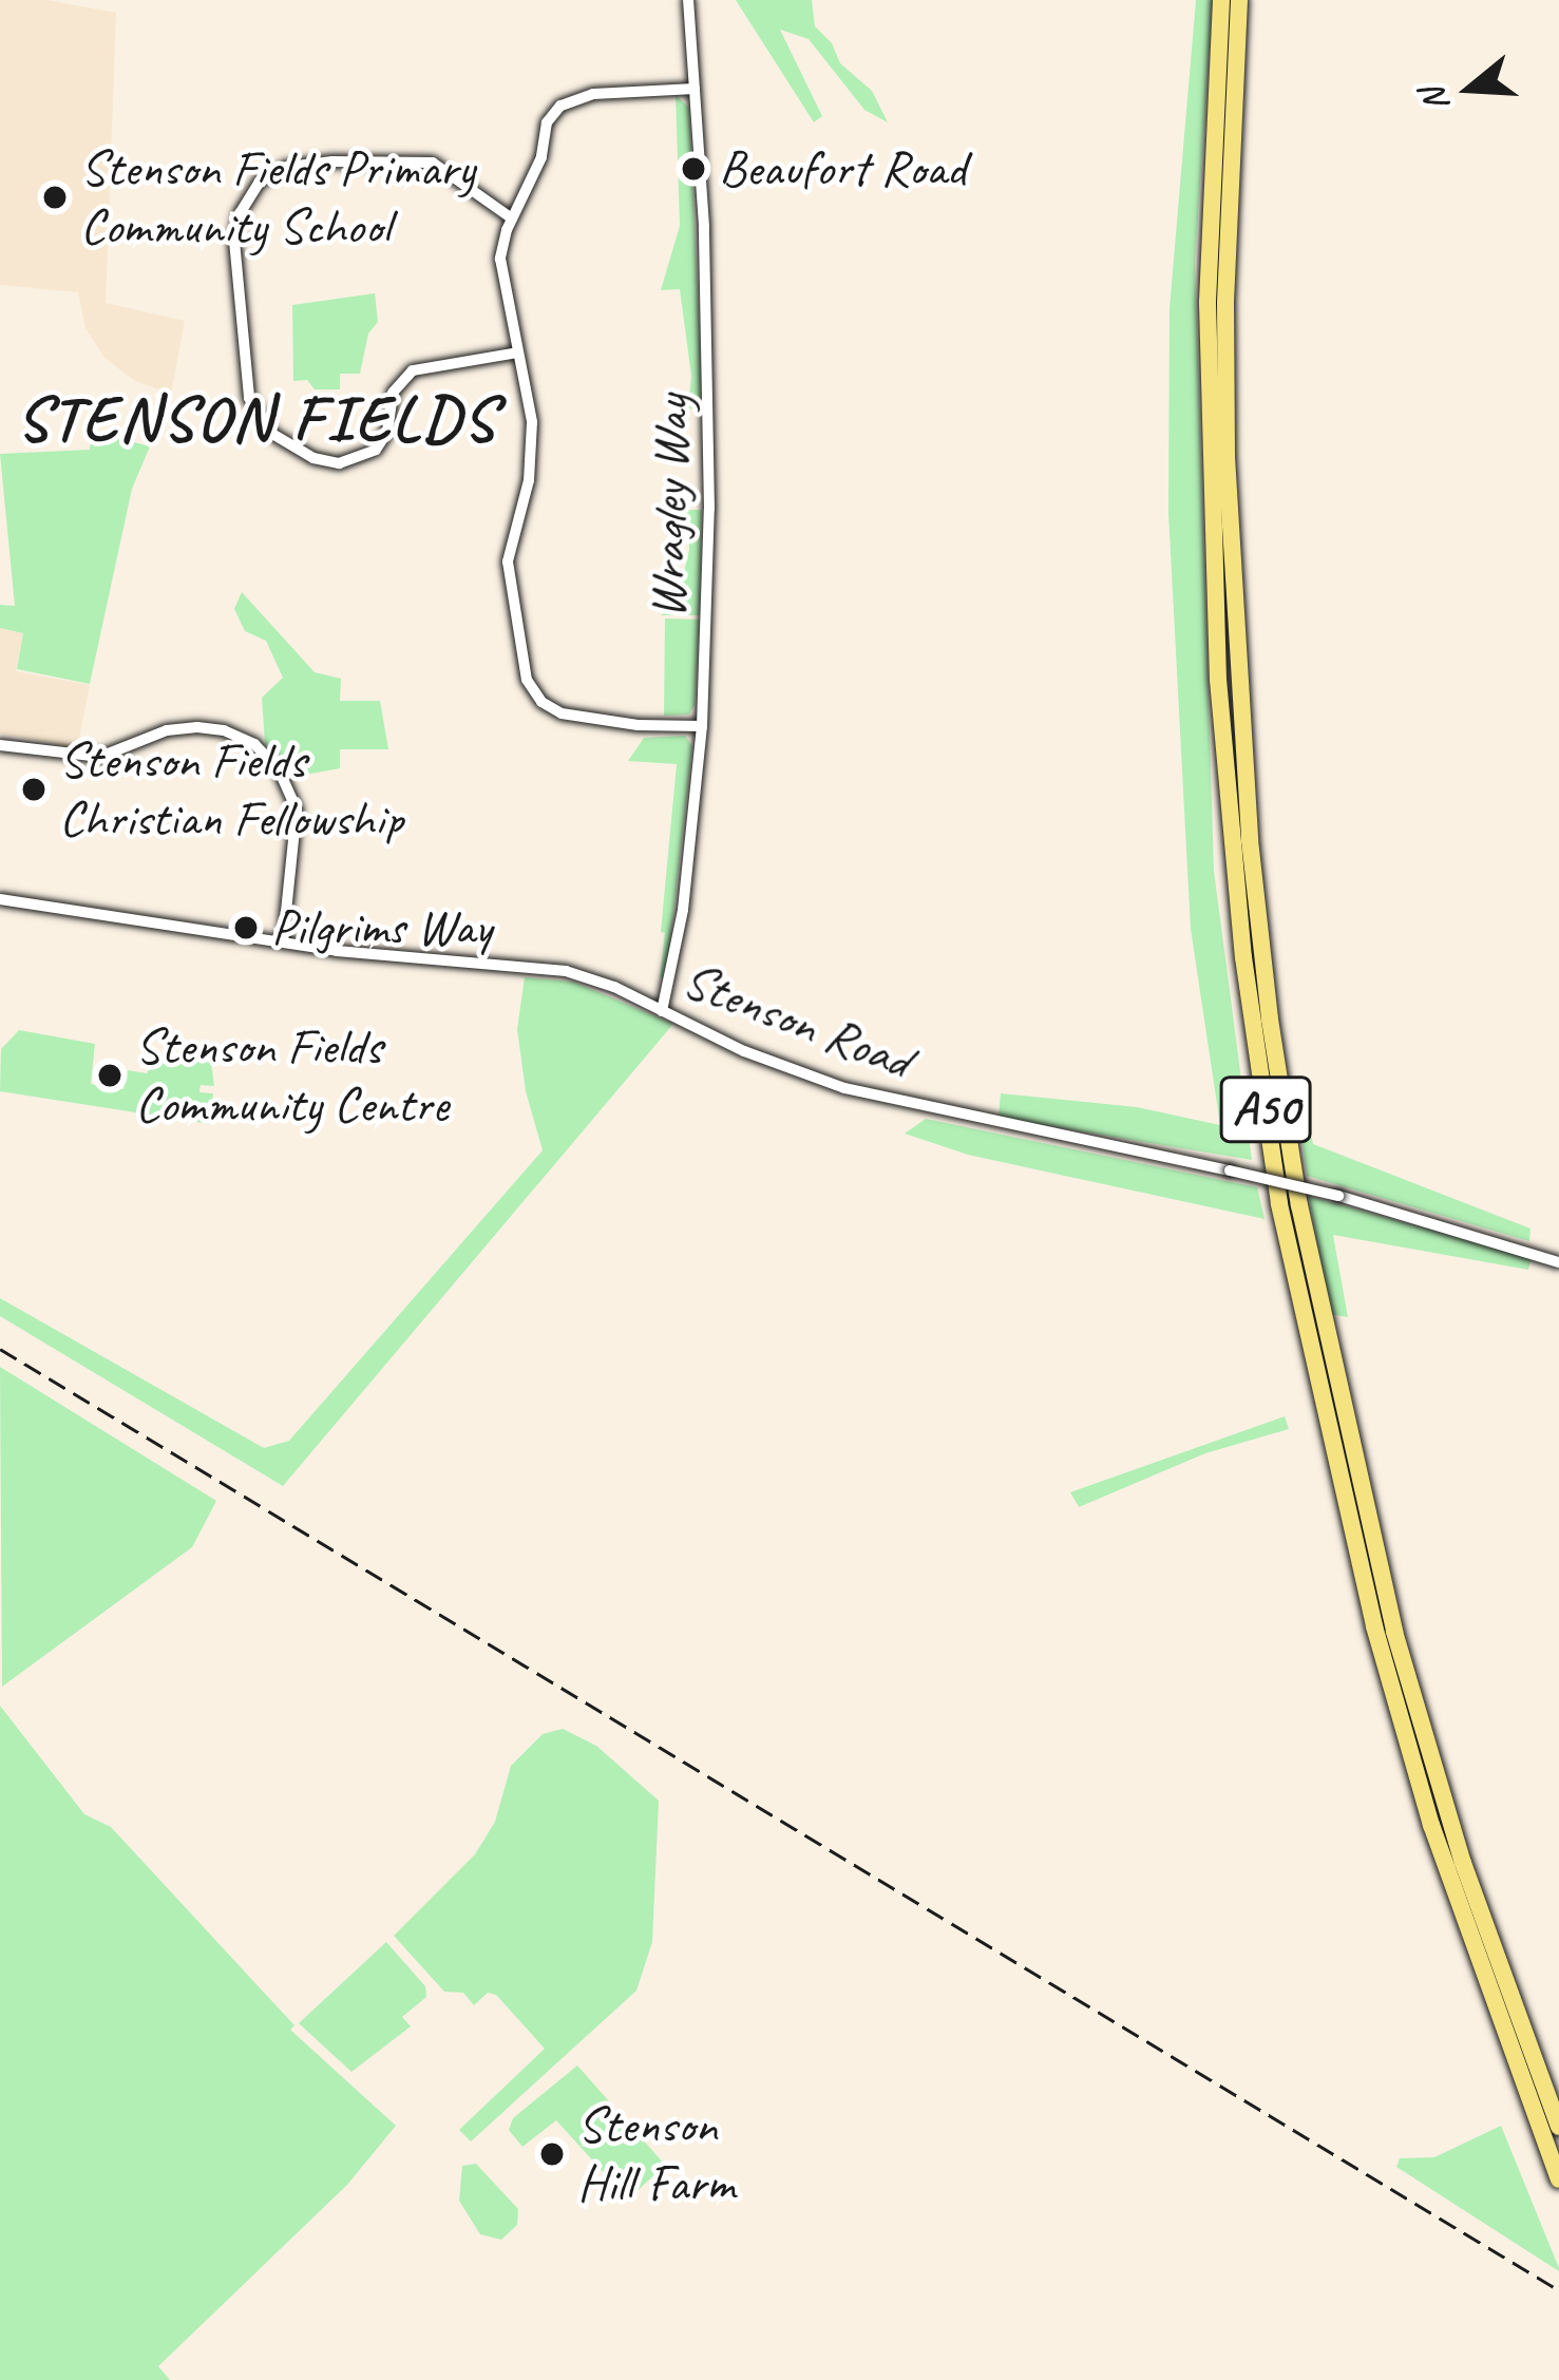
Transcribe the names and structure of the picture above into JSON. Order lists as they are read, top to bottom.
{
  "streets": {
    "highway": ["A50"],
    "street": ["Wragley Way", "Stenson Road"]
  },
  "crossings": [
    ["Wragley Way", "Stenson Road"]
  ],
  "districts": ["STENSON FIELDS"],
  "places": [
    "Beaufort Road",
    "Stenson Fields Primary Community School",
    "Stenson Fields Christian Fellowship",
    "Pilgrims Way",
    "Stenson Fields Community Centre",
    "Stenson Hill Farm"
  ],
  "north": "left"
}
